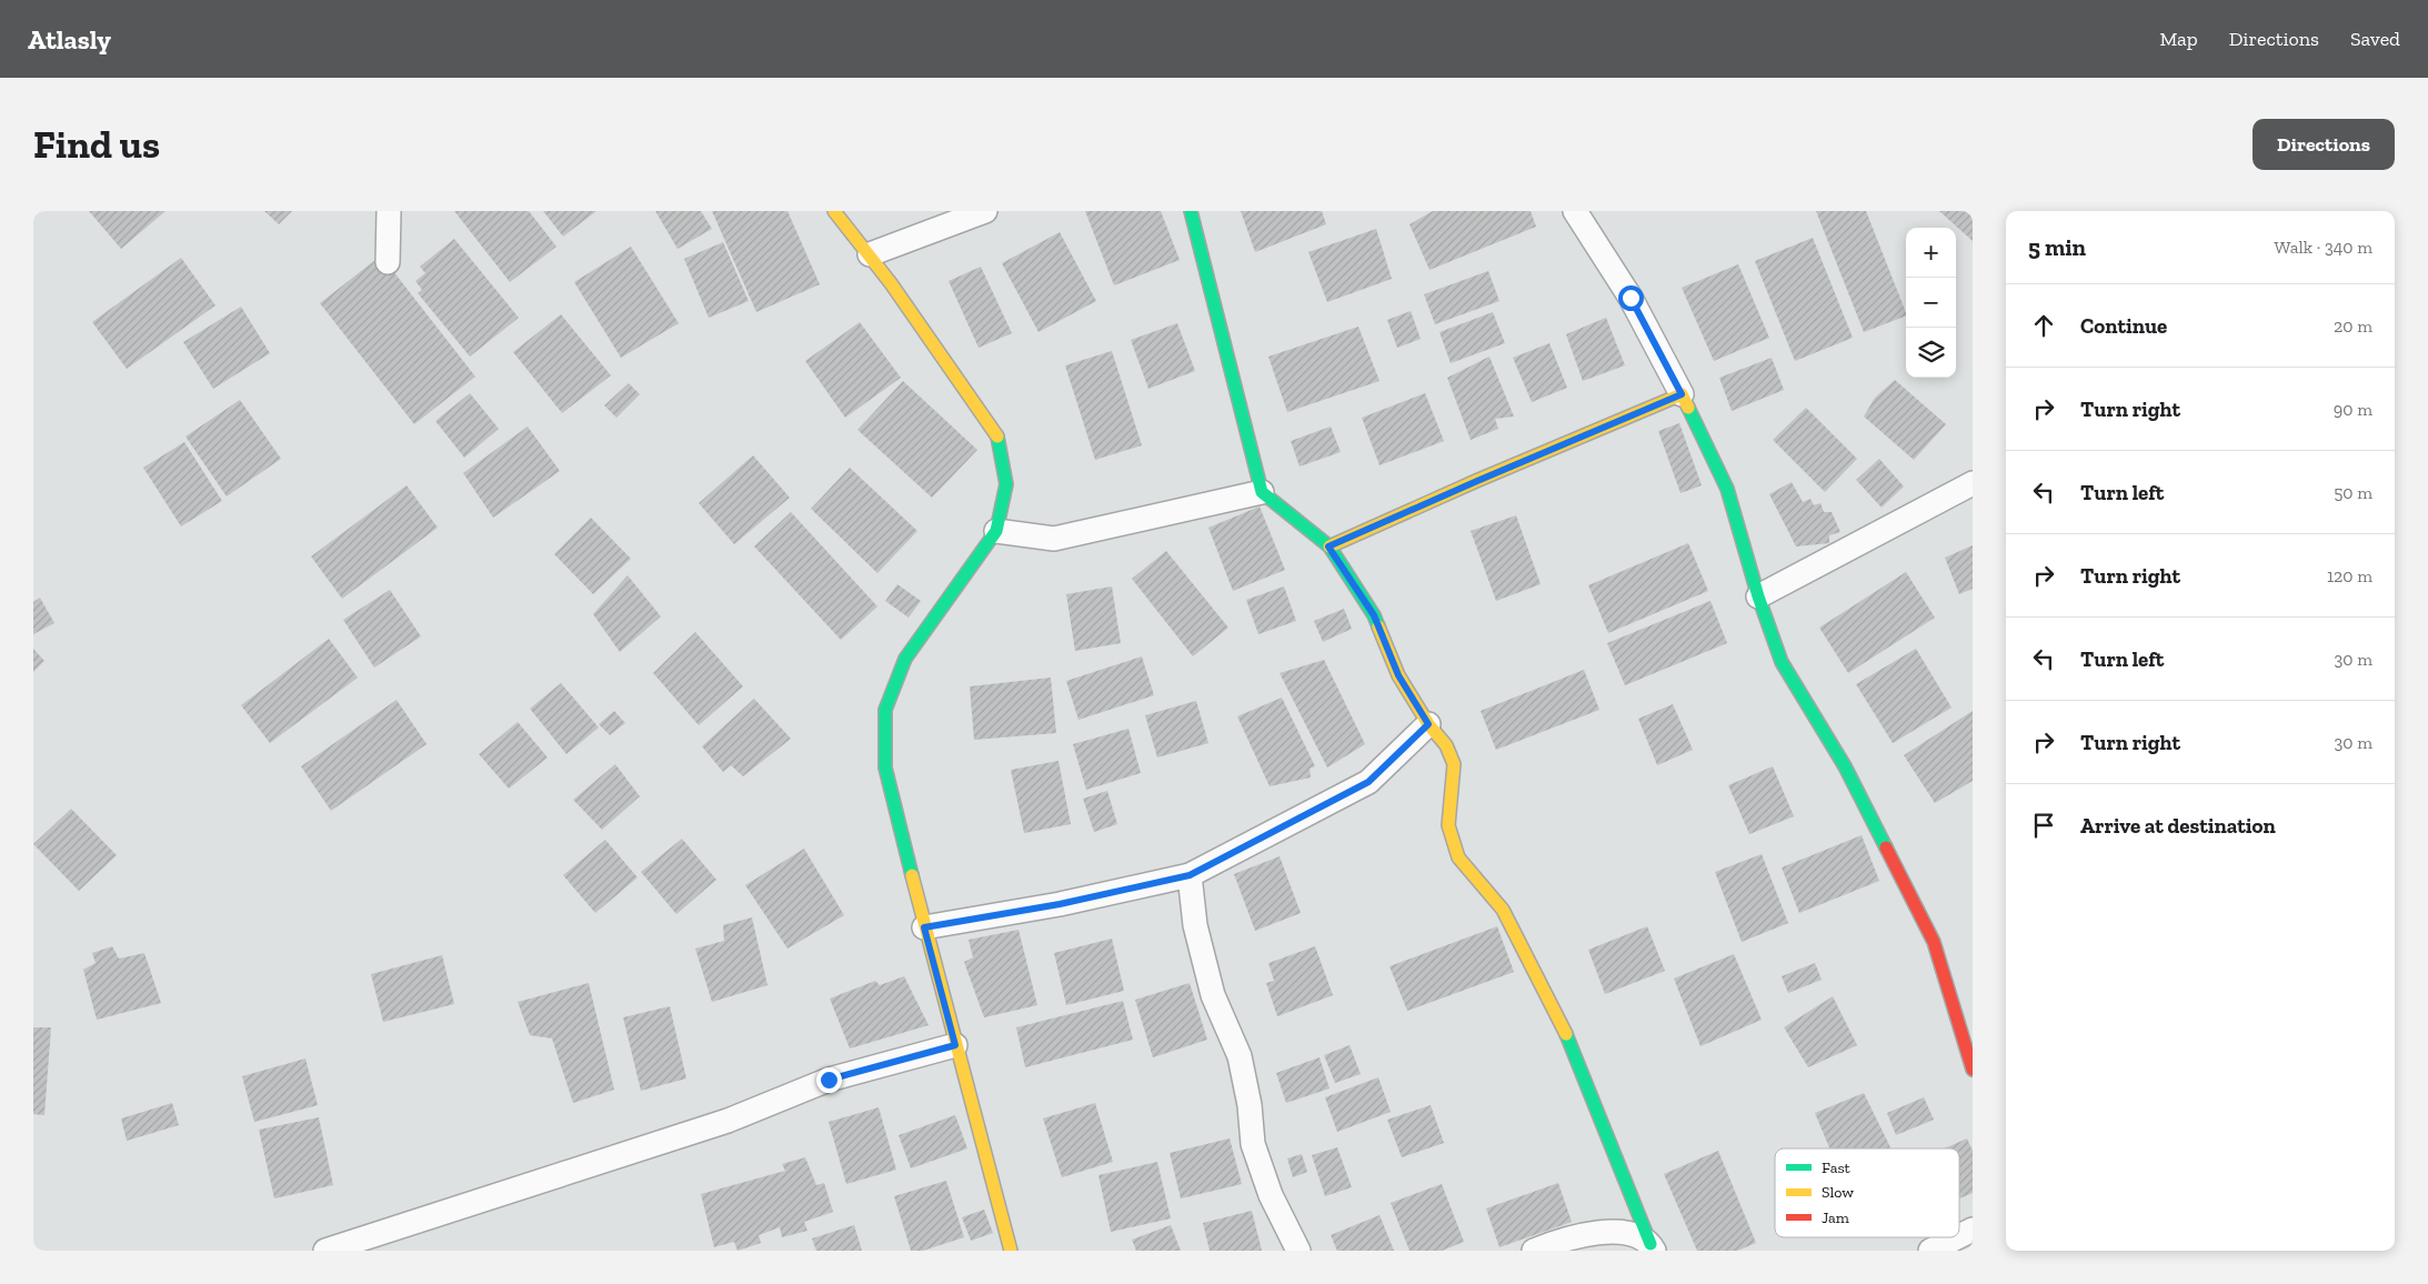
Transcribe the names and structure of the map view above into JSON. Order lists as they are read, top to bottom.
{
  "legend": ["Fast", "Slow", "Jam"],
  "page": {
    "header": "Atlasly",
    "nav": ["Map", "Directions", "Saved"],
    "buttons": "Directions",
    "title": "Find us",
    "heading": ["5 min", "Walk · 340 m"],
    "map_buttons": ["+", "−"],
    "list": [
      ["Continue", "20 m"],
      ["Turn right", "90 m"],
      ["Turn left", "50 m"],
      ["Turn right", "120 m"],
      ["Turn left", "30 m"],
      ["Turn right", "30 m"],
      "Arrive at destination"
    ]
  }
}
